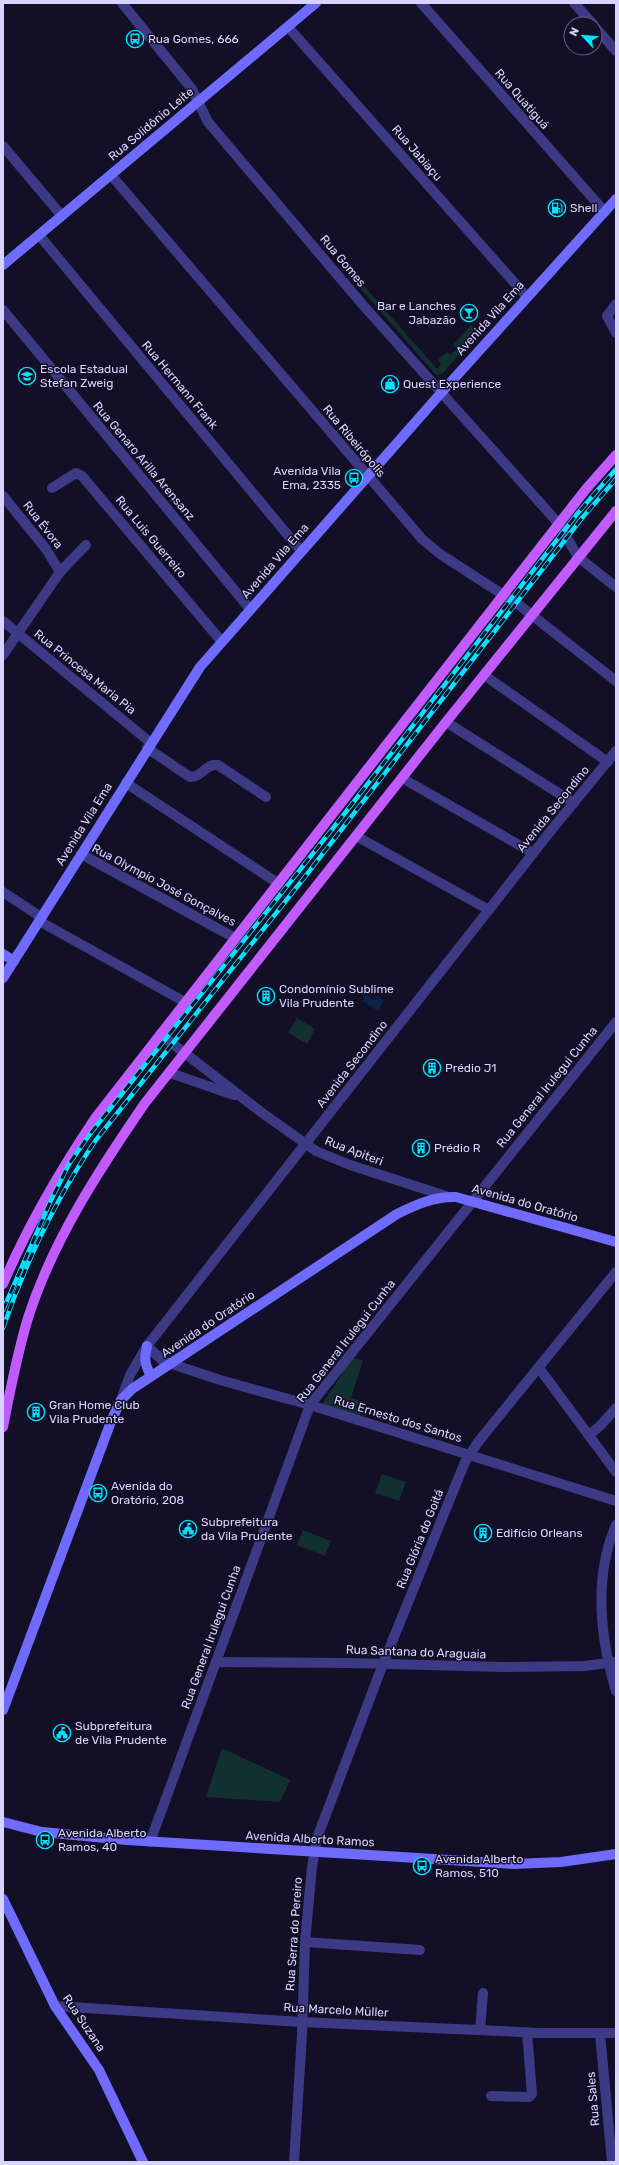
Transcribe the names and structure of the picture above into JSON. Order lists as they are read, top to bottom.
{
  "streets": {
    "main road": [
      "Rua Solidônio Leite",
      "Avenida Vila Ema",
      "Avenida do Oratório",
      "Avenida Alberto Ramos",
      "Rua Suzana"
    ],
    "street": [
      "Rua Quatiguá",
      "Rua Jabiaçu",
      "Rua Gomes",
      "Rua Hermann Frank",
      "Rua Ribeirópolis",
      "Rua Genaro Arilla Arensanz",
      "Rua Évora",
      "Rua Luis Guerreiro",
      "Rua Princesa Maria Pia",
      "Avenida Secondino",
      "Rua Olympio José Gonçalves",
      "Rua General Irulegui Cunha",
      "Rua Apiteri",
      "Rua Ernesto dos Santos",
      "Rua Glória do Goitá",
      "Rua Santana do Araguaia",
      "Rua Serra do Pereiro",
      "Rua Marcelo Müller",
      "Rua Sales"
    ]
  },
  "crossings": [
    ["Rua Quatiguá", "Avenida Vila Ema"],
    ["Rua Solidônio Leite", "Rua Jabiaçu"],
    ["Rua Solidônio Leite", "Rua Gomes"],
    ["Rua Solidônio Leite", "Rua Hermann Frank"],
    ["Rua Solidônio Leite", "Rua Ribeirópolis"],
    ["Rua Jabiaçu", "Avenida Vila Ema"],
    ["Rua Gomes", "Avenida Vila Ema"],
    ["Avenida Vila Ema", "Rua Hermann Frank"],
    ["Avenida Vila Ema", "Rua Ribeirópolis"],
    ["Avenida Vila Ema", "Rua Genaro Arilla Arensanz"],
    ["Avenida Vila Ema", "Rua Luis Guerreiro"],
    ["Avenida Vila Ema", "Rua Princesa Maria Pia"],
    ["Avenida Vila Ema", "Rua Olympio José Gonçalves"],
    ["Avenida Secondino", "Rua Apiteri"],
    ["Avenida Secondino", "Avenida do Oratório"],
    ["Avenida Secondino", "Rua Ernesto dos Santos"],
    ["Rua General Irulegui Cunha", "Avenida do Oratório"],
    ["Rua General Irulegui Cunha", "Rua Ernesto dos Santos"],
    ["Rua General Irulegui Cunha", "Rua Santana do Araguaia"],
    ["Rua General Irulegui Cunha", "Avenida Alberto Ramos"],
    ["Rua Apiteri", "Avenida do Oratório"],
    ["Avenida do Oratório", "Rua Ernesto dos Santos"],
    ["Rua Ernesto dos Santos", "Rua Glória do Goitá"],
    ["Rua Glória do Goitá", "Rua Santana do Araguaia"],
    ["Rua Glória do Goitá", "Avenida Alberto Ramos"],
    ["Rua Glória do Goitá", "Rua Serra do Pereiro"],
    ["Avenida Alberto Ramos", "Rua Serra do Pereiro"],
    ["Rua Serra do Pereiro", "Rua Marcelo Müller"],
    ["Rua Marcelo Müller", "Rua Suzana"],
    ["Rua Marcelo Müller", "Rua Sales"]
  ],
  "places": {
    "bus stop": [
      "Rua Gomes, 666",
      "Avenida Vila Ema, 2335",
      "Avenida do Oratório, 208",
      "Avenida Alberto Ramos, 40",
      "Avenida Alberto Ramos, 510"
    ],
    "fuel station": ["Shell"],
    "bar": ["Bar e Lanches Jabazão"],
    "school or university": ["Escola Estadual Stefan Zweig"],
    "shop": ["Quest Experience"],
    "building": [
      "Condomínio Sublime Vila Prudente",
      "Prédio J1",
      "Prédio R",
      "Gran Home Club Vila Prudente",
      "Edifício Orleans"
    ],
    "public building": ["Subprefeitura da Vila Prudente", "Subprefeitura de Vila Prudente"]
  },
  "north": "top left"
}
